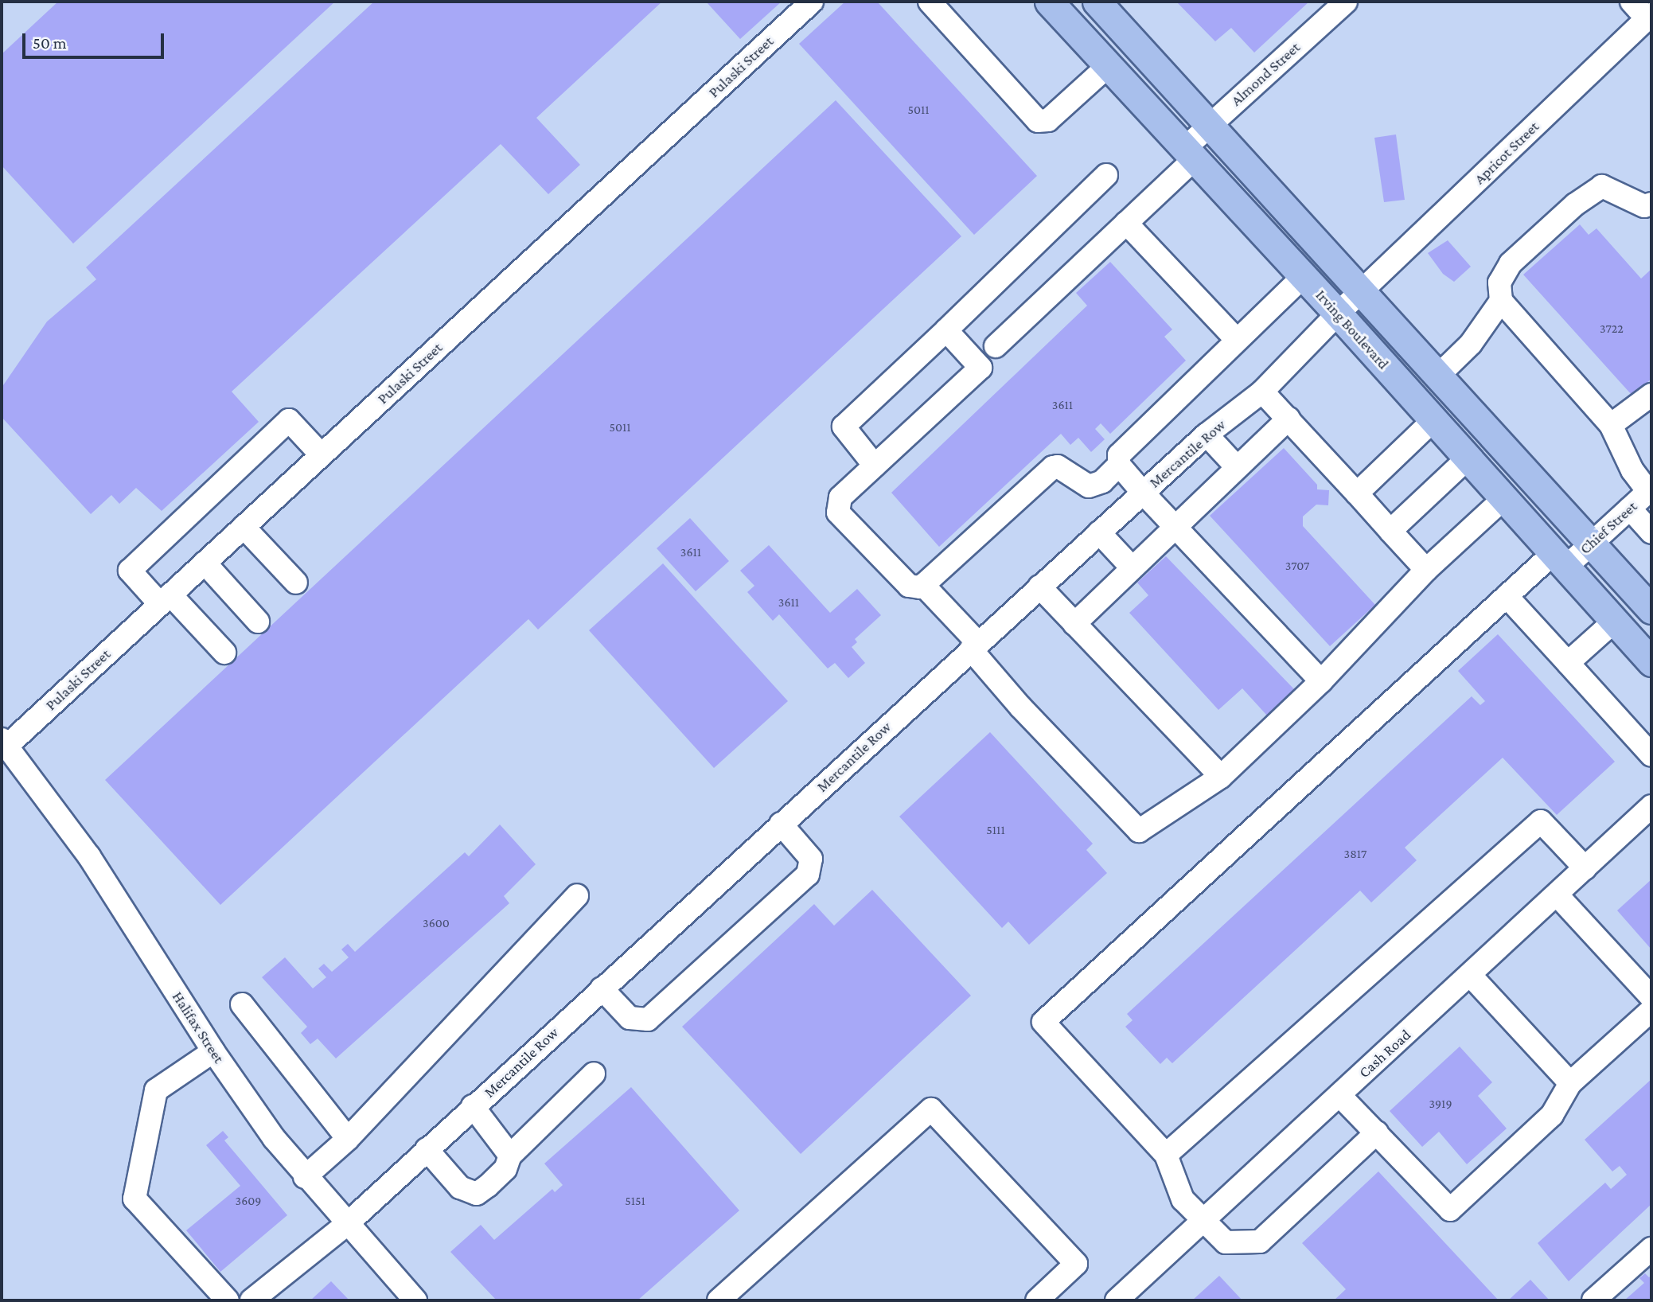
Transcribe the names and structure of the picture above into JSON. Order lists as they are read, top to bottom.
{
  "streets": {
    "main road": ["Irving Boulevard"],
    "street": [
      "Pulaski Street",
      "Almond Street",
      "Apricot Street",
      "Mercantile Row",
      "Chief Street",
      "Halifax Street",
      "Cash Road"
    ]
  },
  "crossings": [
    ["Pulaski Street", "Halifax Street"],
    ["Almond Street", "Irving Boulevard"],
    ["Apricot Street", "Irving Boulevard"],
    ["Apricot Street", "Mercantile Row"],
    ["Irving Boulevard", "Mercantile Row"],
    ["Irving Boulevard", "Chief Street"],
    ["Mercantile Row", "Halifax Street"]
  ],
  "house_numbers": [
    "5011",
    "3722",
    "3611",
    "5011",
    "3611",
    "3707",
    "3611",
    "5111",
    "3817",
    "3600",
    "3919",
    "3609",
    "5151"
  ],
  "scale_bar": "50 m"
}
